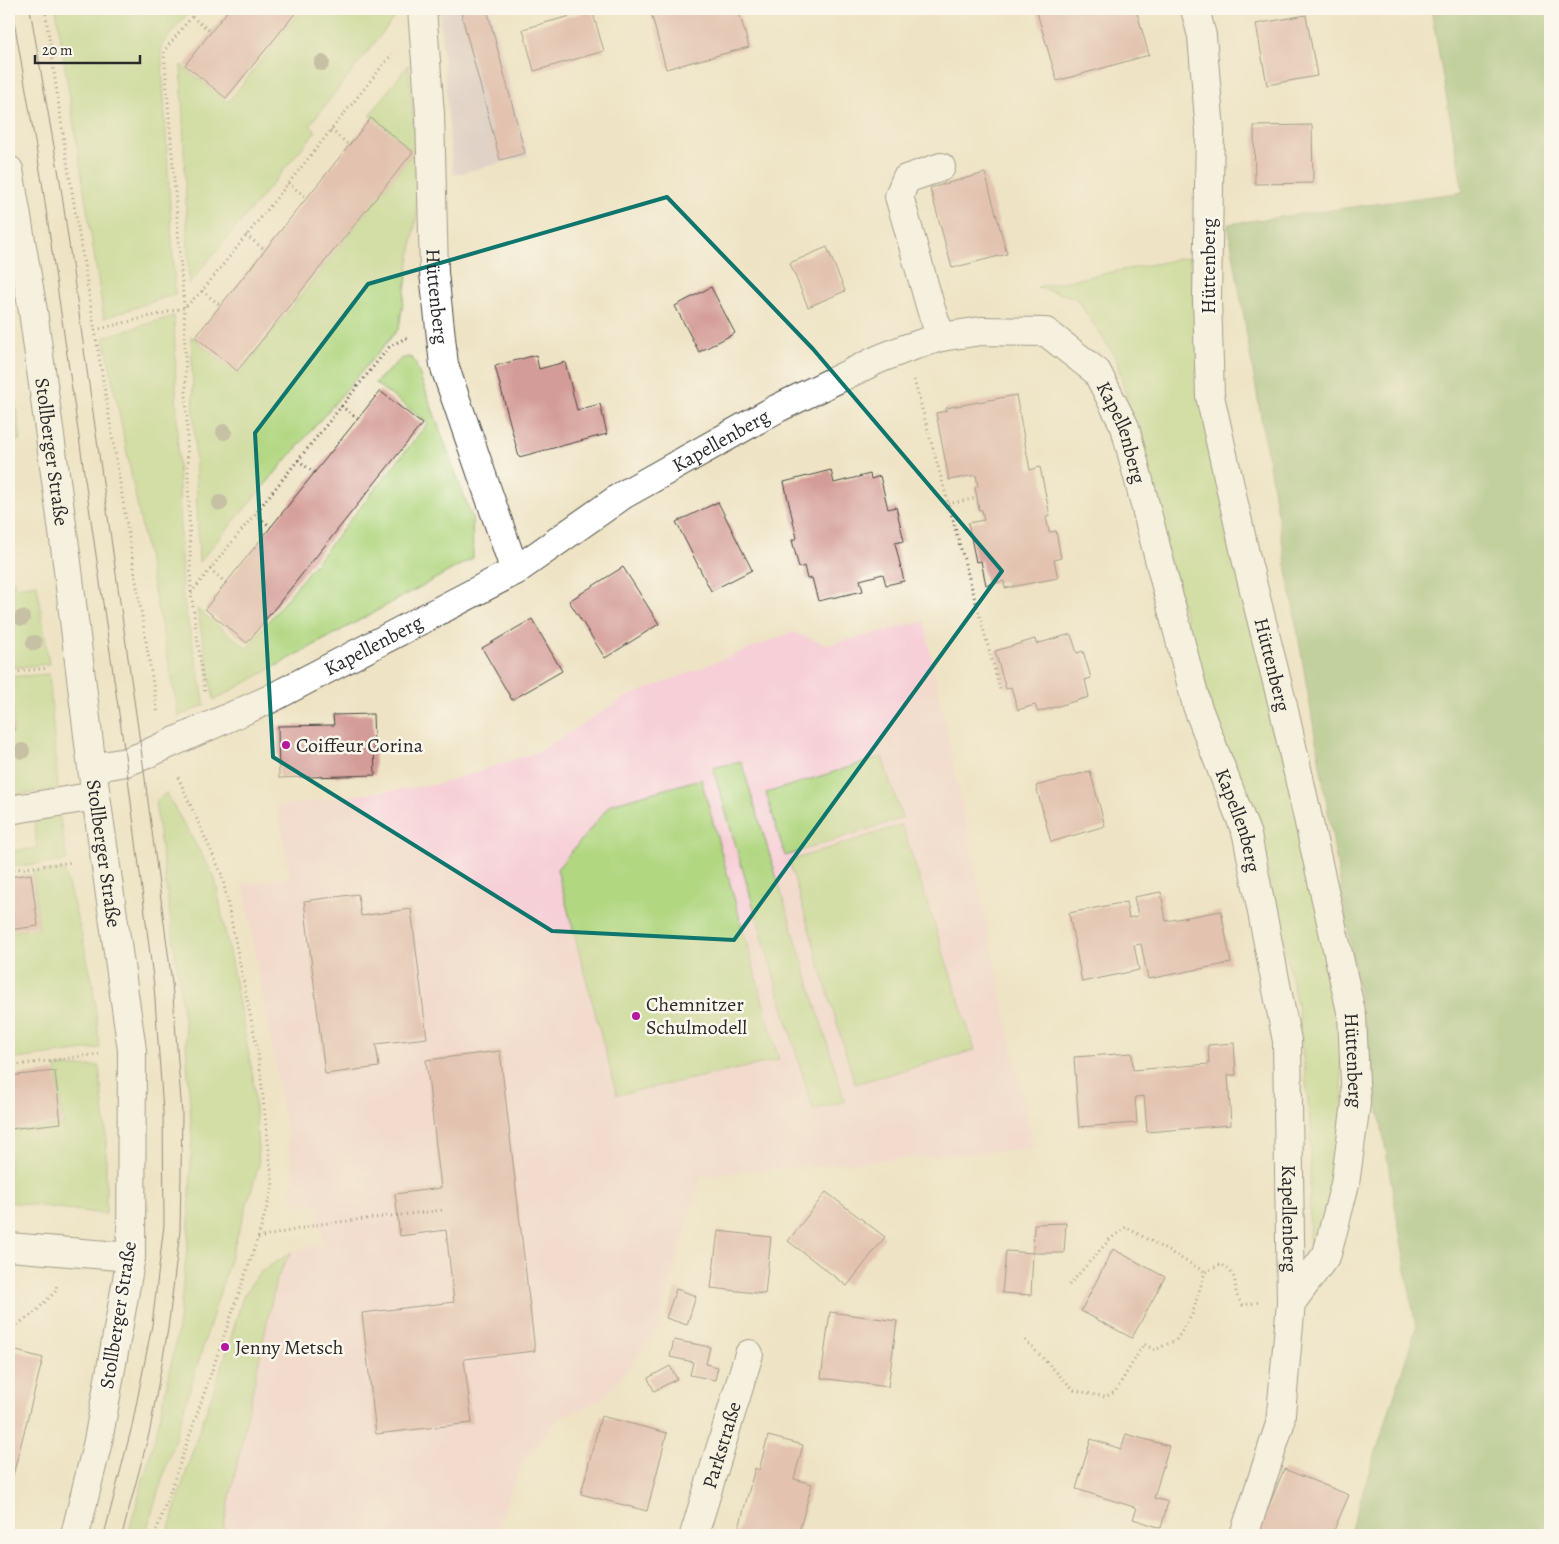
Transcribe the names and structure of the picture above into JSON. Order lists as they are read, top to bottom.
{
  "streets": {
    "street": [
      "Hüttenberg",
      "Kapellenberg",
      "Stollberger Straße",
      "Parkstraße"
    ]
  },
  "crossings": [
    ["Hüttenberg", "Kapellenberg"],
    ["Kapellenberg", "Stollberger Straße"]
  ],
  "places": ["Coiffeur Corina", "Chemnitzer Schulmodell", "Jenny Metsch"],
  "scale_bar": "20 m"
}
